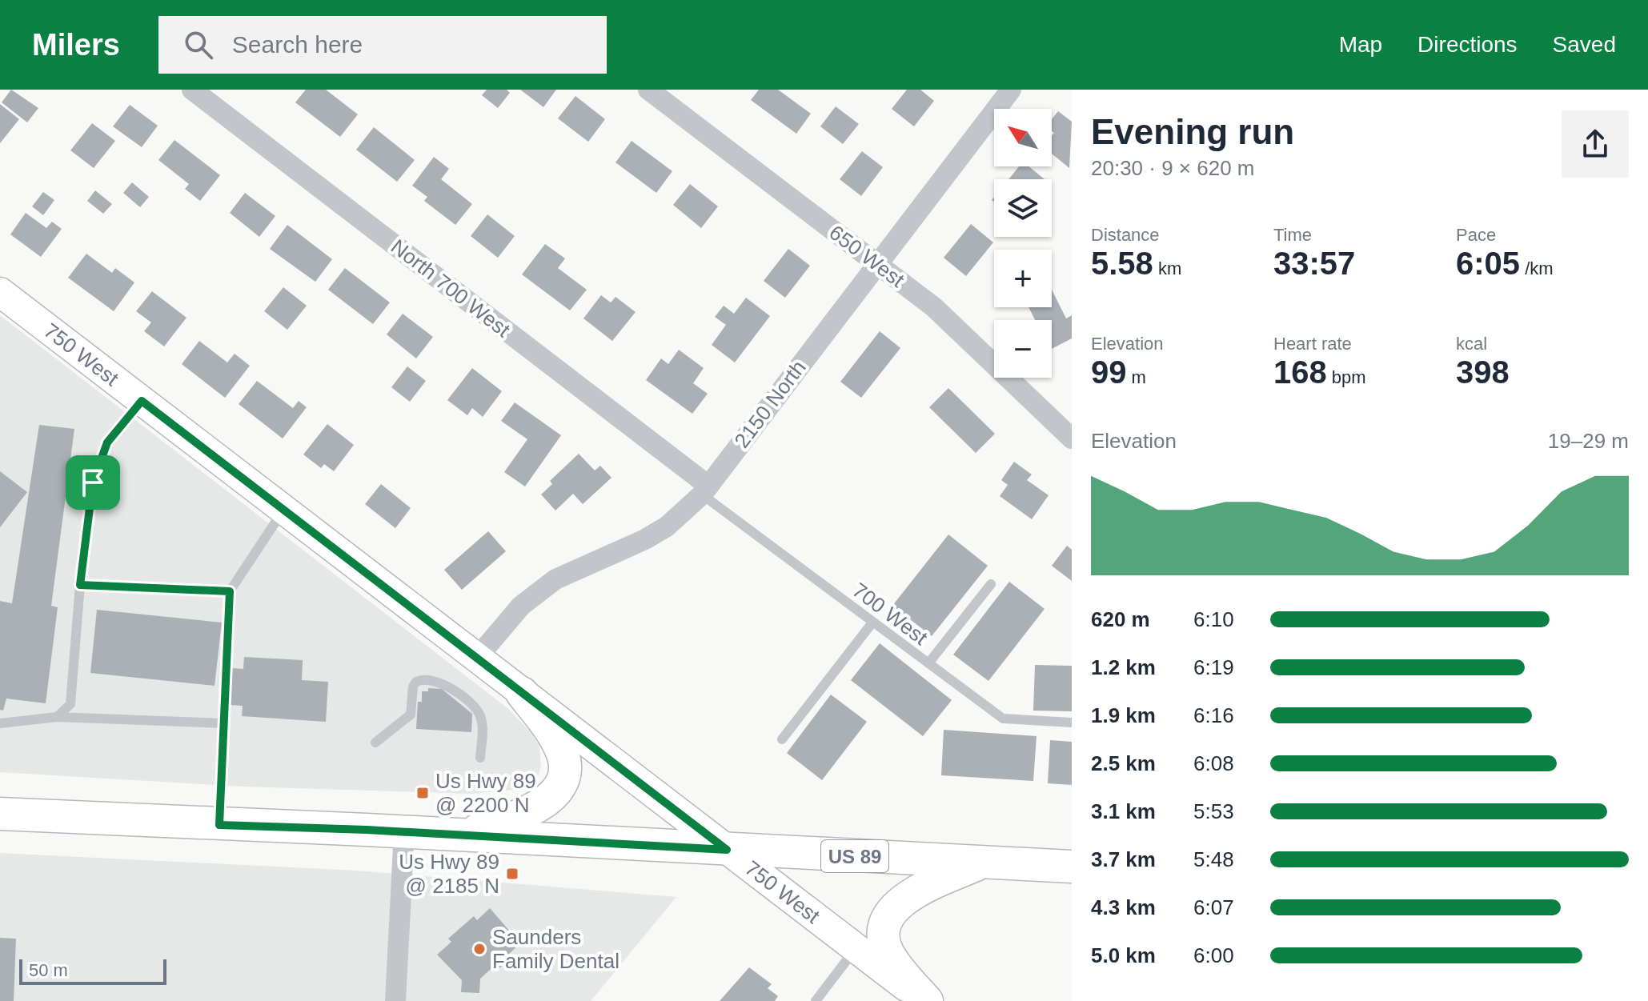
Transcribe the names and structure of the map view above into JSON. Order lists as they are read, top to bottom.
{
  "streets": {
    "main road": ["US 89"],
    "street": [
      "650 West",
      "North 700 West",
      "750 West",
      "2150 North"
    ],
    "lane": ["700 West"]
  },
  "crossings": [
    ["650 West", "2150 North"],
    ["North 700 West", "2150 North"],
    ["North 700 West", "700 West"],
    ["750 West", "2150 North"],
    ["750 West", "US 89"],
    ["2150 North", "700 West"]
  ],
  "places": {
    "transit": ["Us Hwy 89 @ 2200 N", "Us Hwy 89 @ 2185 N"],
    "other": ["Saunders Family Dental"]
  },
  "scale_bar": "50 m",
  "north": "top left",
  "page": {
    "header": "Milers",
    "search": "Search here",
    "nav": ["Map", "Directions", "Saved"],
    "heading": ["Evening run", "20:30 · 9 × 620 m"],
    "map_buttons": ["+", "−"],
    "stats": [
      ["Distance", "5.58 km"],
      ["Time", "33:57"],
      ["Pace", "6:05 /km"],
      ["Elevation", "99 m"],
      ["Heart rate", "168 bpm"],
      ["kcal", "398"]
    ],
    "chart": ["Elevation", "19–29 m"],
    "list": [
      {
        "name": "620 m",
        "note": "6:10"
      },
      {
        "name": "1.2 km",
        "note": "6:19"
      },
      {
        "name": "1.9 km",
        "note": "6:16"
      },
      {
        "name": "2.5 km",
        "note": "6:08"
      },
      {
        "name": "3.1 km",
        "note": "5:53"
      },
      {
        "name": "3.7 km",
        "note": "5:48"
      },
      {
        "name": "4.3 km",
        "note": "6:07"
      },
      {
        "name": "5.0 km",
        "note": "6:00"
      }
    ],
    "scale": "50 m"
  }
}
